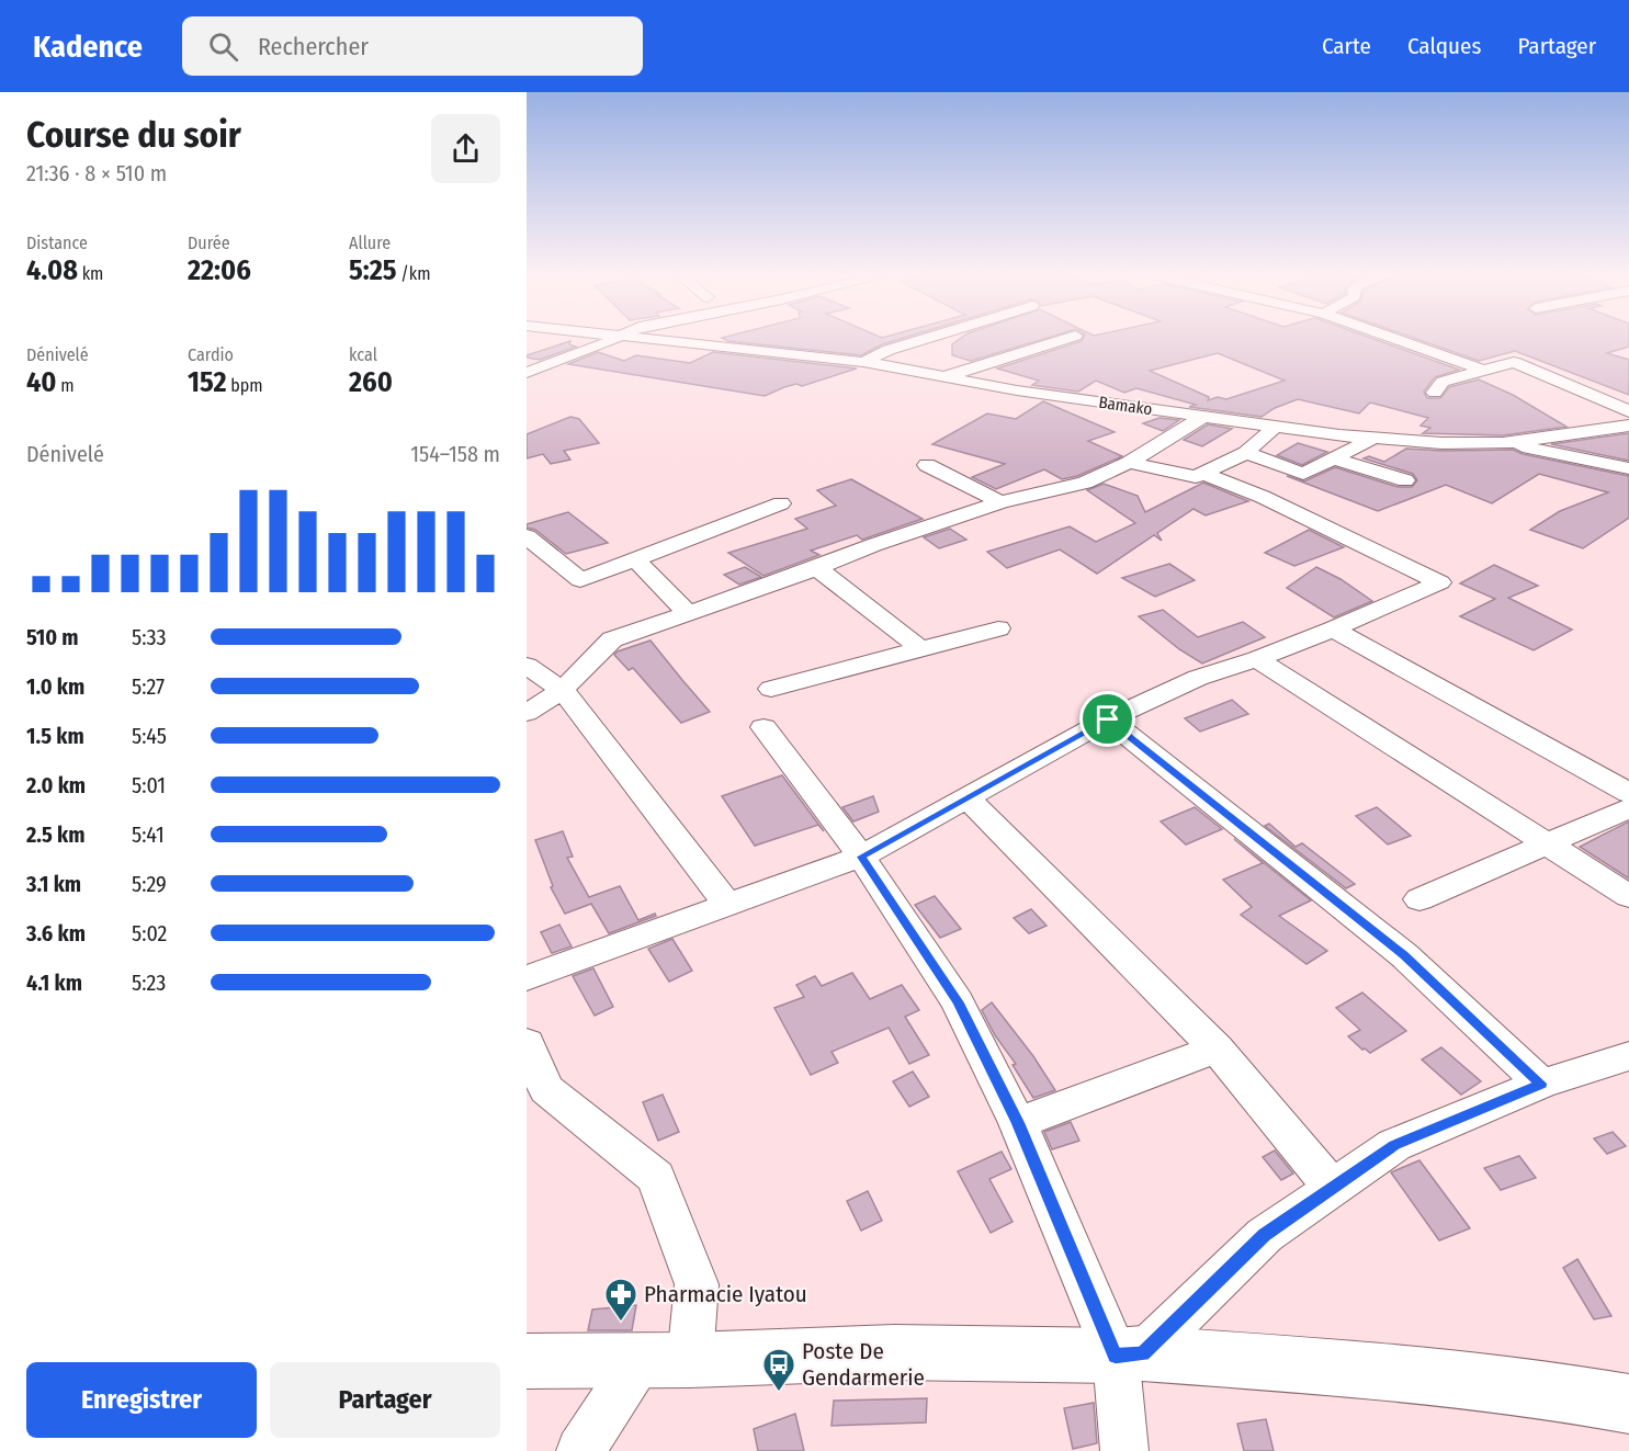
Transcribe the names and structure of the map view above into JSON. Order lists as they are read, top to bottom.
{
  "streets": {
    "street": ["Bamako"]
  },
  "places": {
    "pharmacy": ["Pharmacie Iyatou"],
    "bus stop": ["Poste De Gendarmerie"]
  },
  "page": {
    "header": "Kadence",
    "search": "Rechercher",
    "nav": ["Carte", "Calques", "Partager"],
    "heading": ["Course du soir", "21:36 · 8 × 510 m"],
    "stats": [
      ["Distance", "4.08 km"],
      ["Durée", "22:06"],
      ["Allure", "5:25 /km"],
      ["Dénivelé", "40 m"],
      ["Cardio", "152 bpm"],
      ["kcal", "260"]
    ],
    "chart": ["Dénivelé", "154–158 m"],
    "list": [
      {
        "name": "510 m",
        "note": "5:33"
      },
      {
        "name": "1.0 km",
        "note": "5:27"
      },
      {
        "name": "1.5 km",
        "note": "5:45"
      },
      {
        "name": "2.0 km",
        "note": "5:01"
      },
      {
        "name": "2.5 km",
        "note": "5:41"
      },
      {
        "name": "3.1 km",
        "note": "5:29"
      },
      {
        "name": "3.6 km",
        "note": "5:02"
      },
      {
        "name": "4.1 km",
        "note": "5:23"
      }
    ],
    "buttons": ["Enregistrer", "Partager"]
  }
}
